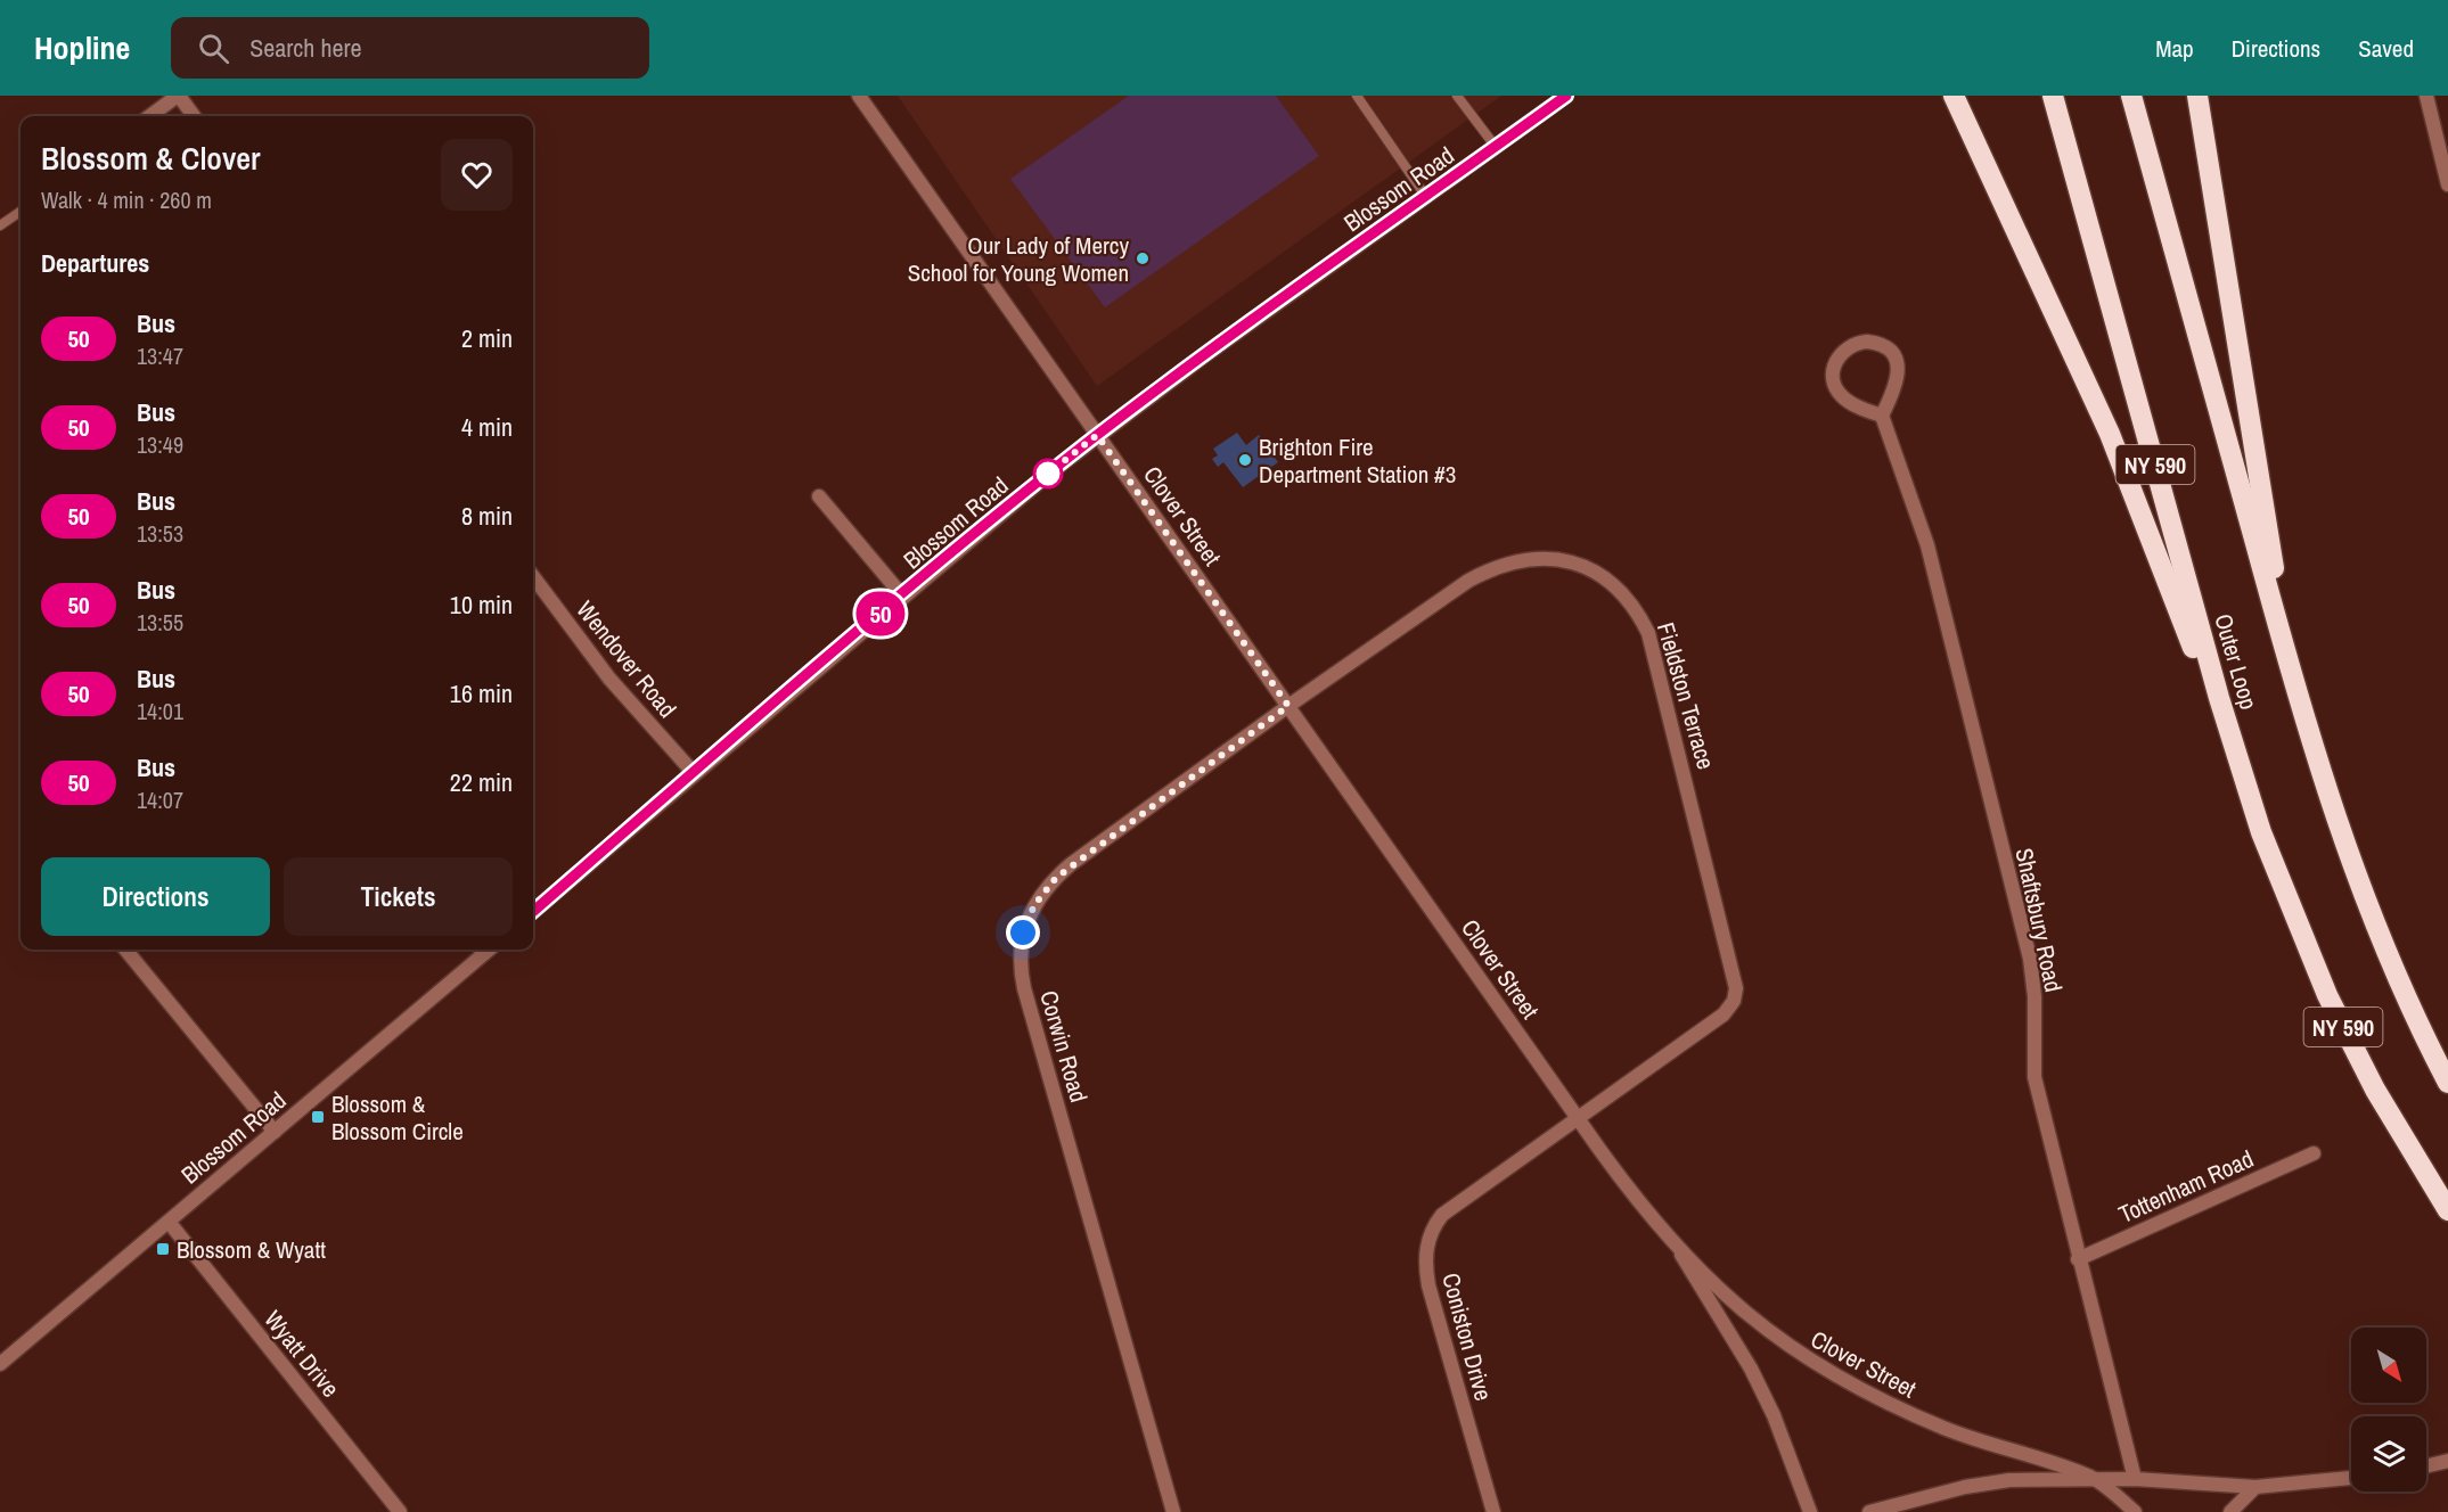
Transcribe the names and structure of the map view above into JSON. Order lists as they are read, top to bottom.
{
  "streets": {
    "highway": ["NY 590", "Outer Loop"],
    "street": [
      "Blossom Road",
      "Clover Street",
      "Wendover Road",
      "Fieldston Terrace",
      "Shaftsbury Road",
      "Corwin Road",
      "Tottenham Road",
      "Coniston Drive",
      "Wyatt Drive"
    ]
  },
  "crossings": [
    ["Blossom Road", "Clover Street"],
    ["Blossom Road", "Wendover Road"],
    ["Blossom Road", "Wyatt Drive"],
    ["NY 590", "Outer Loop"],
    ["Clover Street", "Fieldston Terrace"],
    ["Clover Street", "Shaftsbury Road"],
    ["Clover Street", "Corwin Road"],
    ["Clover Street", "Coniston Drive"],
    ["Fieldston Terrace", "Corwin Road"],
    ["Fieldston Terrace", "Coniston Drive"],
    ["Shaftsbury Road", "Tottenham Road"]
  ],
  "places": {
    "other": ["Our Lady of Mercy School for Young Women", "Brighton Fire Department Station #3"],
    "transit": ["Blossom & Blossom Circle", "Blossom & Wyatt"]
  },
  "lines": ["bus line 50"],
  "north": "bottom right",
  "page": {
    "header": "Hopline",
    "search": "Search here",
    "nav": ["Map", "Directions", "Saved"],
    "on_map": "50",
    "heading": [
      ["Blossom & Clover", "Walk · 4 min · 260 m"],
      "Departures"
    ],
    "list": [
      {
        "mark": "50",
        "name": "Bus",
        "note": "13:47",
        "value": "2 min"
      },
      {
        "mark": "50",
        "name": "Bus",
        "note": "13:49",
        "value": "4 min"
      },
      {
        "mark": "50",
        "name": "Bus",
        "note": "13:53",
        "value": "8 min"
      },
      {
        "mark": "50",
        "name": "Bus",
        "note": "13:55",
        "value": "10 min"
      },
      {
        "mark": "50",
        "name": "Bus",
        "note": "14:01",
        "value": "16 min"
      },
      {
        "mark": "50",
        "name": "Bus",
        "note": "14:07",
        "value": "22 min"
      }
    ],
    "buttons": ["Directions", "Tickets"]
  }
}
